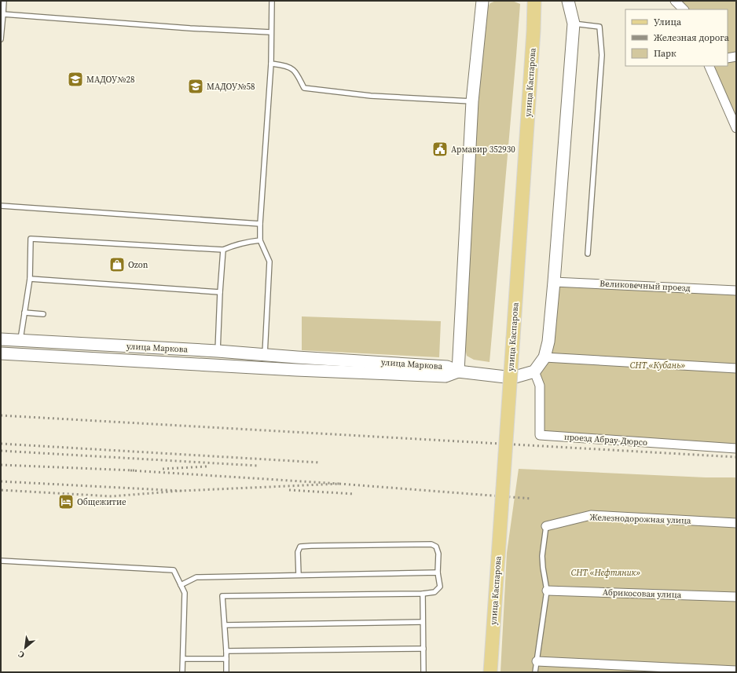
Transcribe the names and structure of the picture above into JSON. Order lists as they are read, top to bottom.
{
  "streets": {
    "main road": ["улица Каспарова", "улица Маркова"],
    "street": [
      "Великовечный проезд",
      "проезд Абрау-Дюрсо",
      "Железнодорожная улица",
      "Абрикосовая улица"
    ]
  },
  "parks": ["СНТ «Кубань»", "СНТ «Нефтяник»"],
  "places": {
    "school or university": ["МАДОУ№28", "МАДОУ№58"],
    "public building": ["Армавир 352930"],
    "shop": ["Ozon"],
    "hotel": ["Общежитие"]
  },
  "legend": ["Улица", "Железная дорога", "Парк"],
  "north": "bottom left"
}
